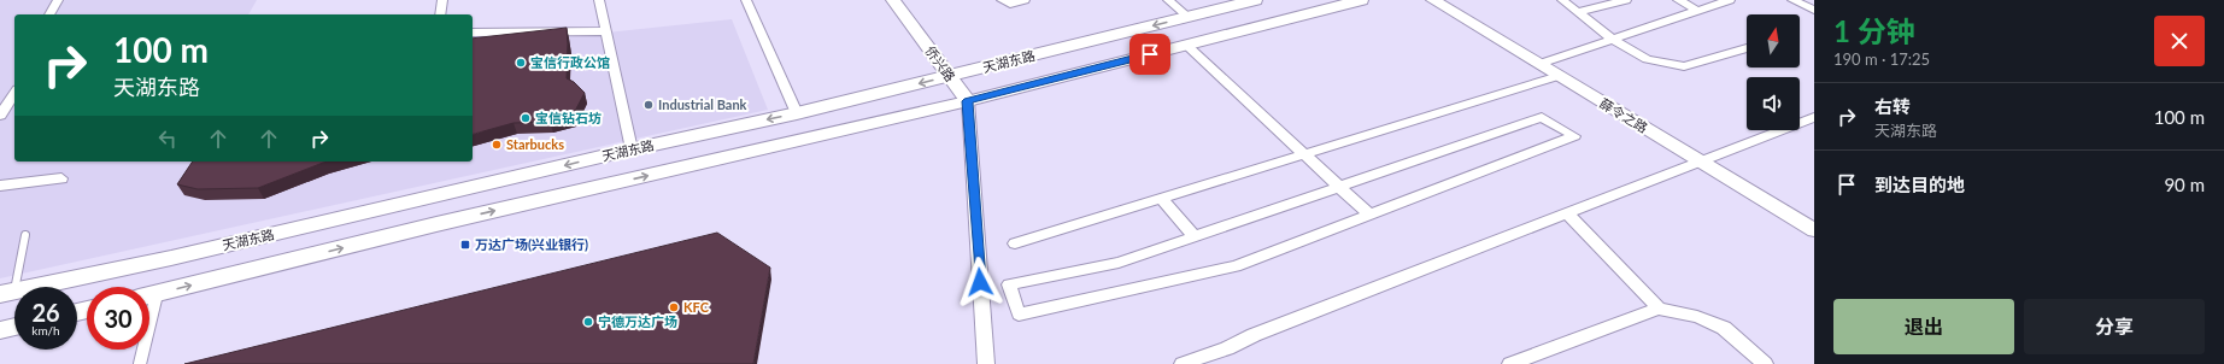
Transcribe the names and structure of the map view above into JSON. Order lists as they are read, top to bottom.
{
  "streets": {
    "main road": ["天湖东路"],
    "street": ["侨兴路", "薛令之路"]
  },
  "crossings": [
    ["天湖东路", "侨兴路"]
  ],
  "places": {
    "other": [
      "宝信行政公馆",
      "Industrial Bank",
      "宝信钻石坊",
      "Starbucks",
      "KFC",
      "宁德万达广场"
    ],
    "transit": ["万达广场(兴业银行)"]
  },
  "north": "top",
  "page": {
    "heading": ["1 分钟", "190 m · 17:25"],
    "turn": ["100 m", "天湖东路"],
    "list": [
      {
        "name": "右转",
        "note": "天湖东路",
        "value": "100 m"
      },
      {
        "name": "到达目的地",
        "value": "90 m"
      }
    ],
    "speed": "26 km/h",
    "limit": "30",
    "buttons": ["退出", "分享"]
  }
}
